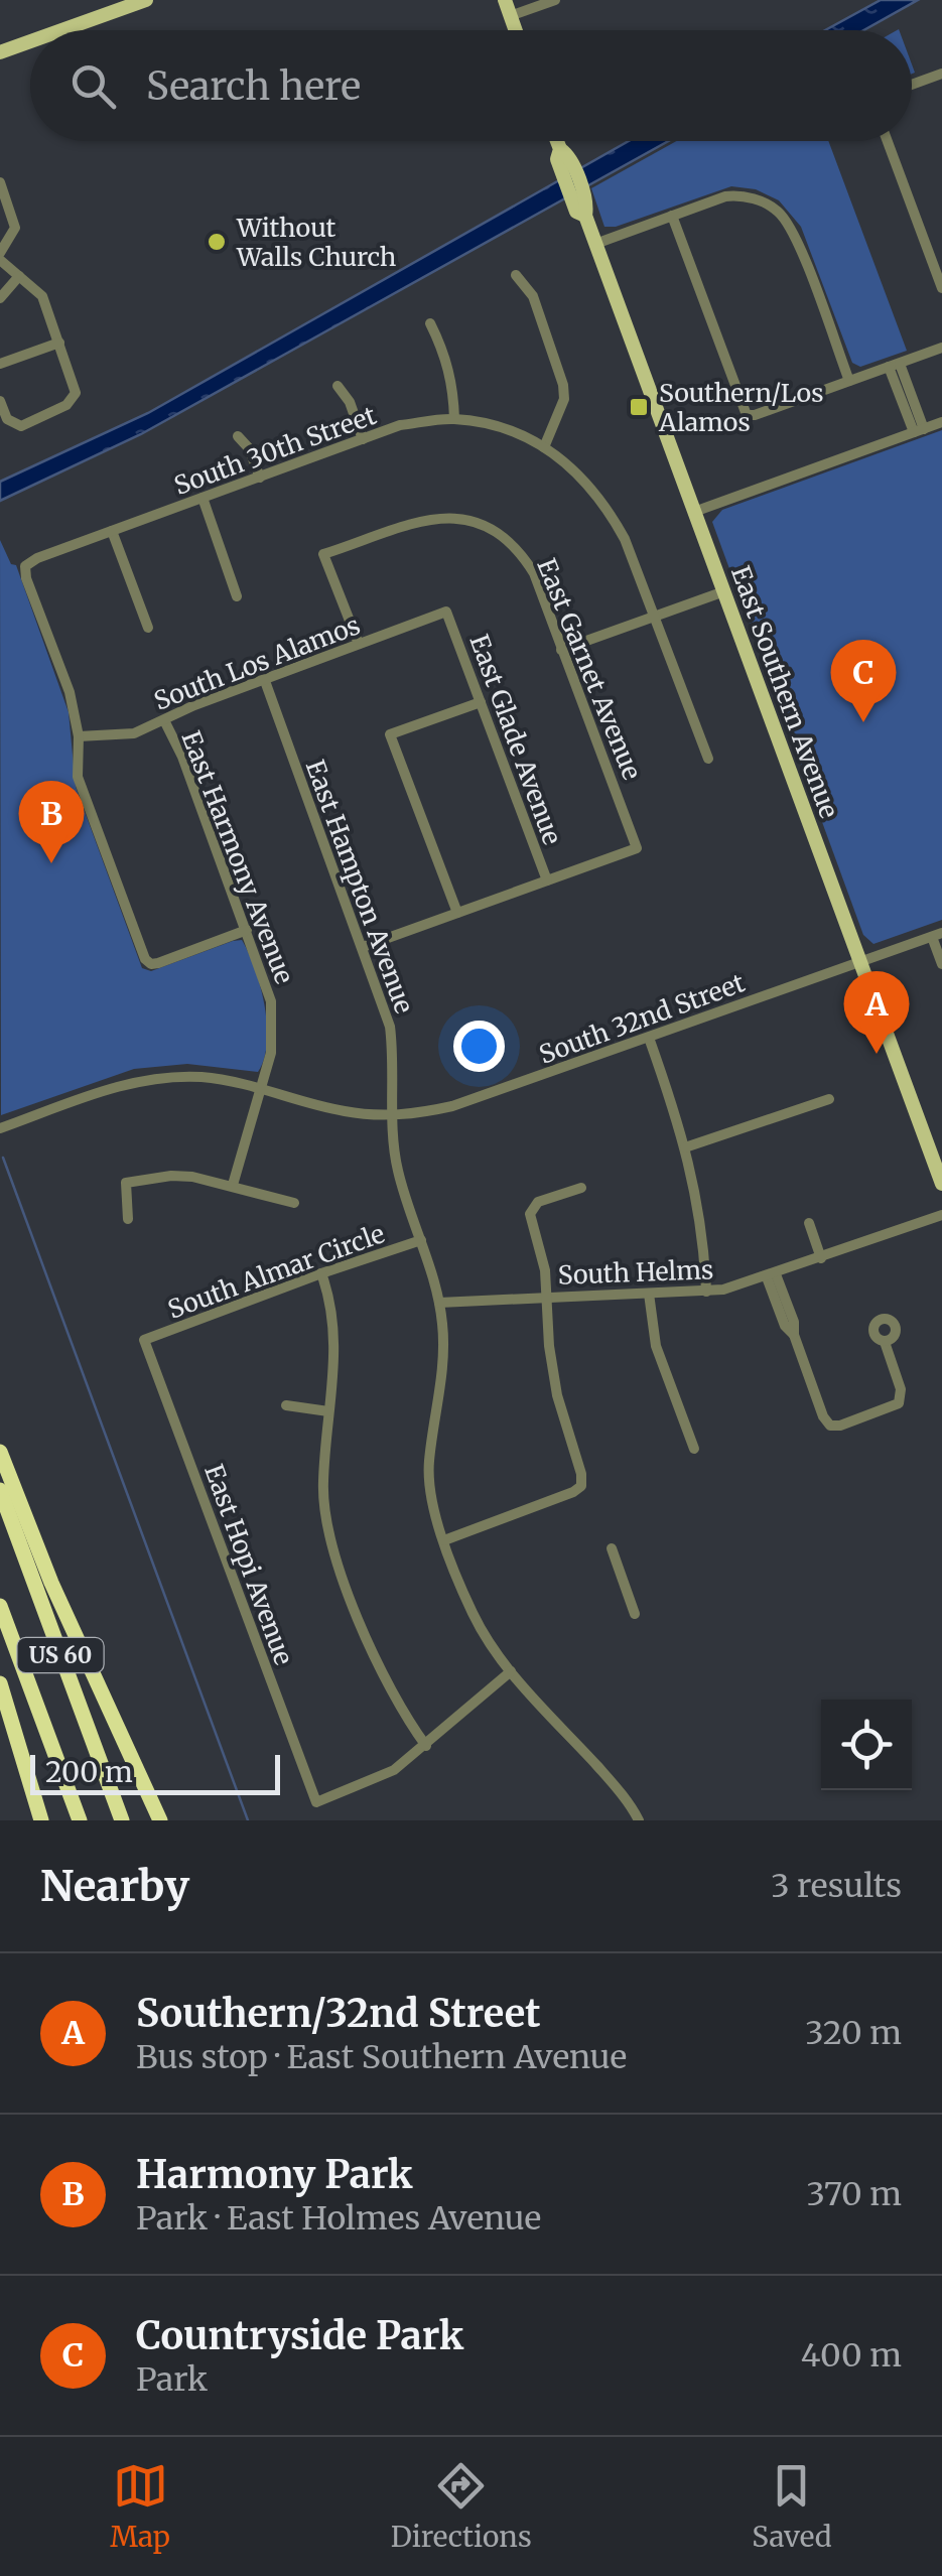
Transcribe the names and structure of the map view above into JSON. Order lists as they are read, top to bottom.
{
  "streets": {
    "highway": ["US 60"],
    "main road": ["East Southern Avenue"],
    "street": [
      "South 30th Street",
      "South Los Alamos",
      "East Garnet Avenue",
      "East Glade Avenue",
      "East Harmony Avenue",
      "East Hampton Avenue",
      "South 32nd Street",
      "South Almar Circle",
      "South Helms",
      "East Hopi Avenue"
    ]
  },
  "crossings": [
    ["South 30th Street", "South Los Alamos"],
    ["South Los Alamos", "East Garnet Avenue"],
    ["South Los Alamos", "East Glade Avenue"],
    ["South Los Alamos", "East Harmony Avenue"],
    ["South Los Alamos", "East Hampton Avenue"],
    ["East Garnet Avenue", "East Glade Avenue"],
    ["East Southern Avenue", "South 32nd Street"],
    ["East Harmony Avenue", "South 32nd Street"],
    ["East Hampton Avenue", "South 32nd Street"],
    ["East Hampton Avenue", "South Almar Circle"],
    ["East Hampton Avenue", "South Helms"],
    ["South Almar Circle", "East Hopi Avenue"]
  ],
  "places": {
    "other": ["Without Walls Church"],
    "transit": ["Southern/Los Alamos"]
  },
  "scale_bar": "200 m",
  "page": {
    "search": "Search here",
    "pins": ["C", "B", "A"],
    "scale": "200 m",
    "heading": ["Nearby", "3 results"],
    "list": [
      {
        "mark": "A",
        "name": "Southern/32nd Street",
        "note": "Bus stop · East Southern Avenue",
        "value": "320 m"
      },
      {
        "mark": "B",
        "name": "Harmony Park",
        "note": "Park · East Holmes Avenue",
        "value": "370 m"
      },
      {
        "mark": "C",
        "name": "Countryside Park",
        "note": "Park",
        "value": "400 m"
      }
    ],
    "nav": ["Map", "Directions", "Saved"]
  }
}
